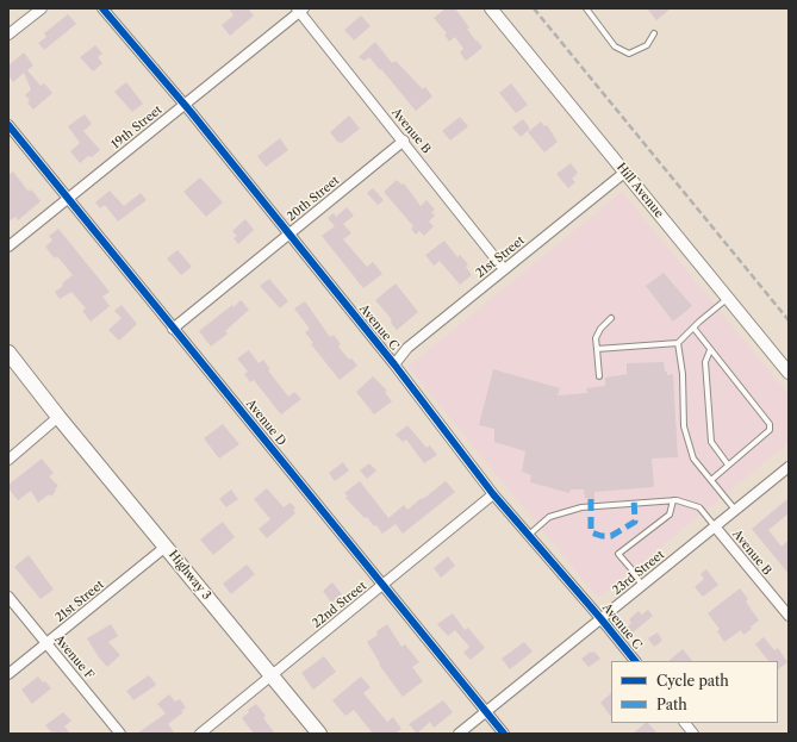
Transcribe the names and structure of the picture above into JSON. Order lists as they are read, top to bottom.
{
  "streets": {
    "main road": ["Highway 3"],
    "street": [
      "19th Street",
      "Avenue B",
      "Hill Avenue",
      "20th Street",
      "21st Street",
      "Avenue C",
      "Avenue D",
      "23rd Street",
      "22nd Street",
      "Avenue F"
    ]
  },
  "crossings": [
    ["19th Street", "Avenue B"],
    ["19th Street", "Avenue C"],
    ["19th Street", "Avenue D"],
    ["Avenue B", "20th Street"],
    ["Avenue B", "21st Street"],
    ["Avenue B", "23rd Street"],
    ["Hill Avenue", "21st Street"],
    ["20th Street", "Avenue C"],
    ["20th Street", "Avenue D"],
    ["21st Street", "Avenue C"],
    ["21st Street", "Highway 3"],
    ["21st Street", "Avenue F"],
    ["Avenue C", "23rd Street"],
    ["Avenue C", "22nd Street"],
    ["Avenue D", "23rd Street"],
    ["Avenue D", "22nd Street"],
    ["Highway 3", "22nd Street"]
  ],
  "legend": ["Cycle path", "Path"]
}
